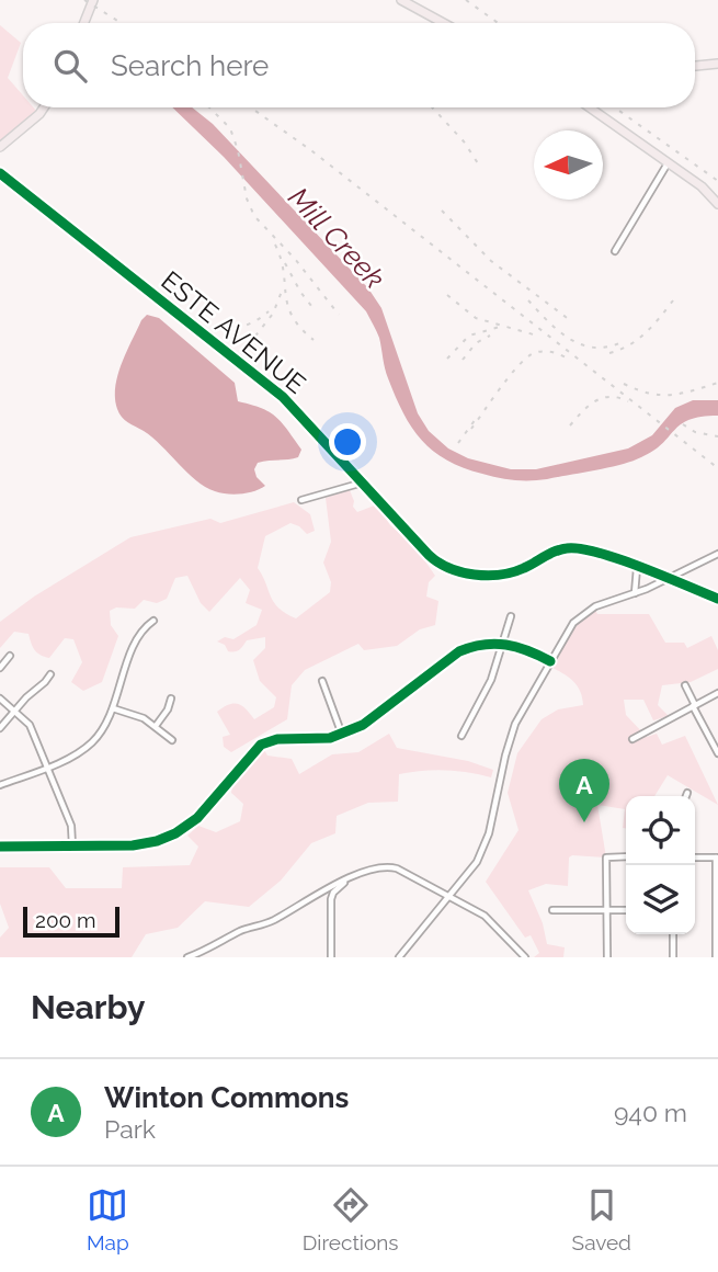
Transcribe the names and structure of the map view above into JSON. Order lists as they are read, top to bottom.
{
  "streets": {
    "street": ["ESTE AVENUE"]
  },
  "water": ["Mill Creek"],
  "scale_bar": "200 m",
  "north": "left",
  "page": {
    "search": "Search here",
    "pins": "A",
    "scale": "200 m",
    "heading": "Nearby",
    "list": [
      {
        "mark": "A",
        "name": "Winton Commons",
        "note": "Park",
        "value": "940 m"
      }
    ],
    "nav": ["Map", "Directions", "Saved"]
  }
}
